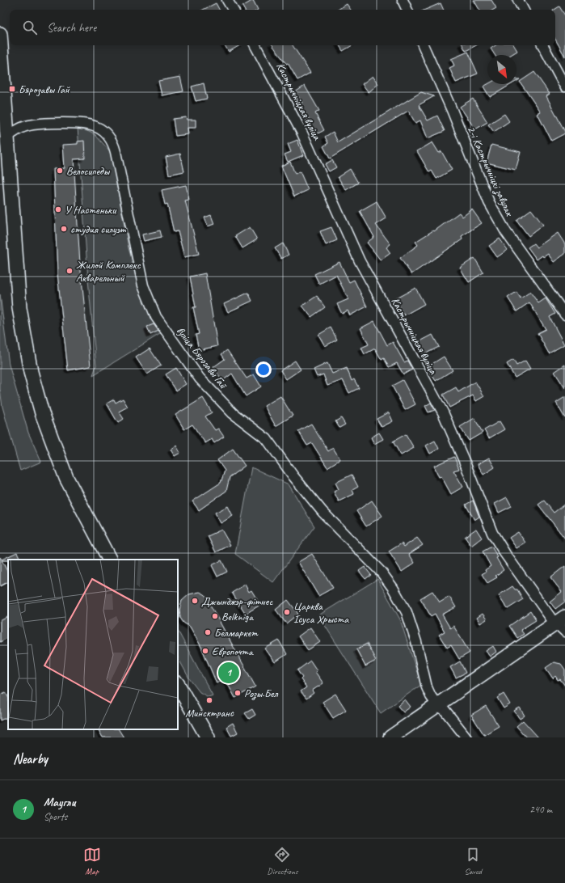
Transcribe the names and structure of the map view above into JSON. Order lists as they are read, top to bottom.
{
  "streets": {
    "street": ["Кастрычніцкая вуліца", "2-і Кастрычніцкі завулак", "вуліца Бярозавы Гай"]
  },
  "places": {
    "transit": ["Бярозавы Гай"],
    "other": [
      "Велосипеды",
      "У Настеньки",
      "студия силуэт",
      "Жилой Комплекс Акварельный",
      "Джынджэр-фітнес",
      "Царква Ісуса Хрыста",
      "Belkniga",
      "Белмаркет",
      "Европочта",
      "Розы.Бел",
      "Минсктранс"
    ]
  },
  "north": "bottom right",
  "page": {
    "search": "Search here",
    "pins": "1",
    "heading": "Nearby",
    "list": [
      {
        "mark": "1",
        "name": "Маугли",
        "note": "Sports",
        "value": "240 m"
      }
    ],
    "nav": ["Map", "Directions", "Saved"]
  }
}
